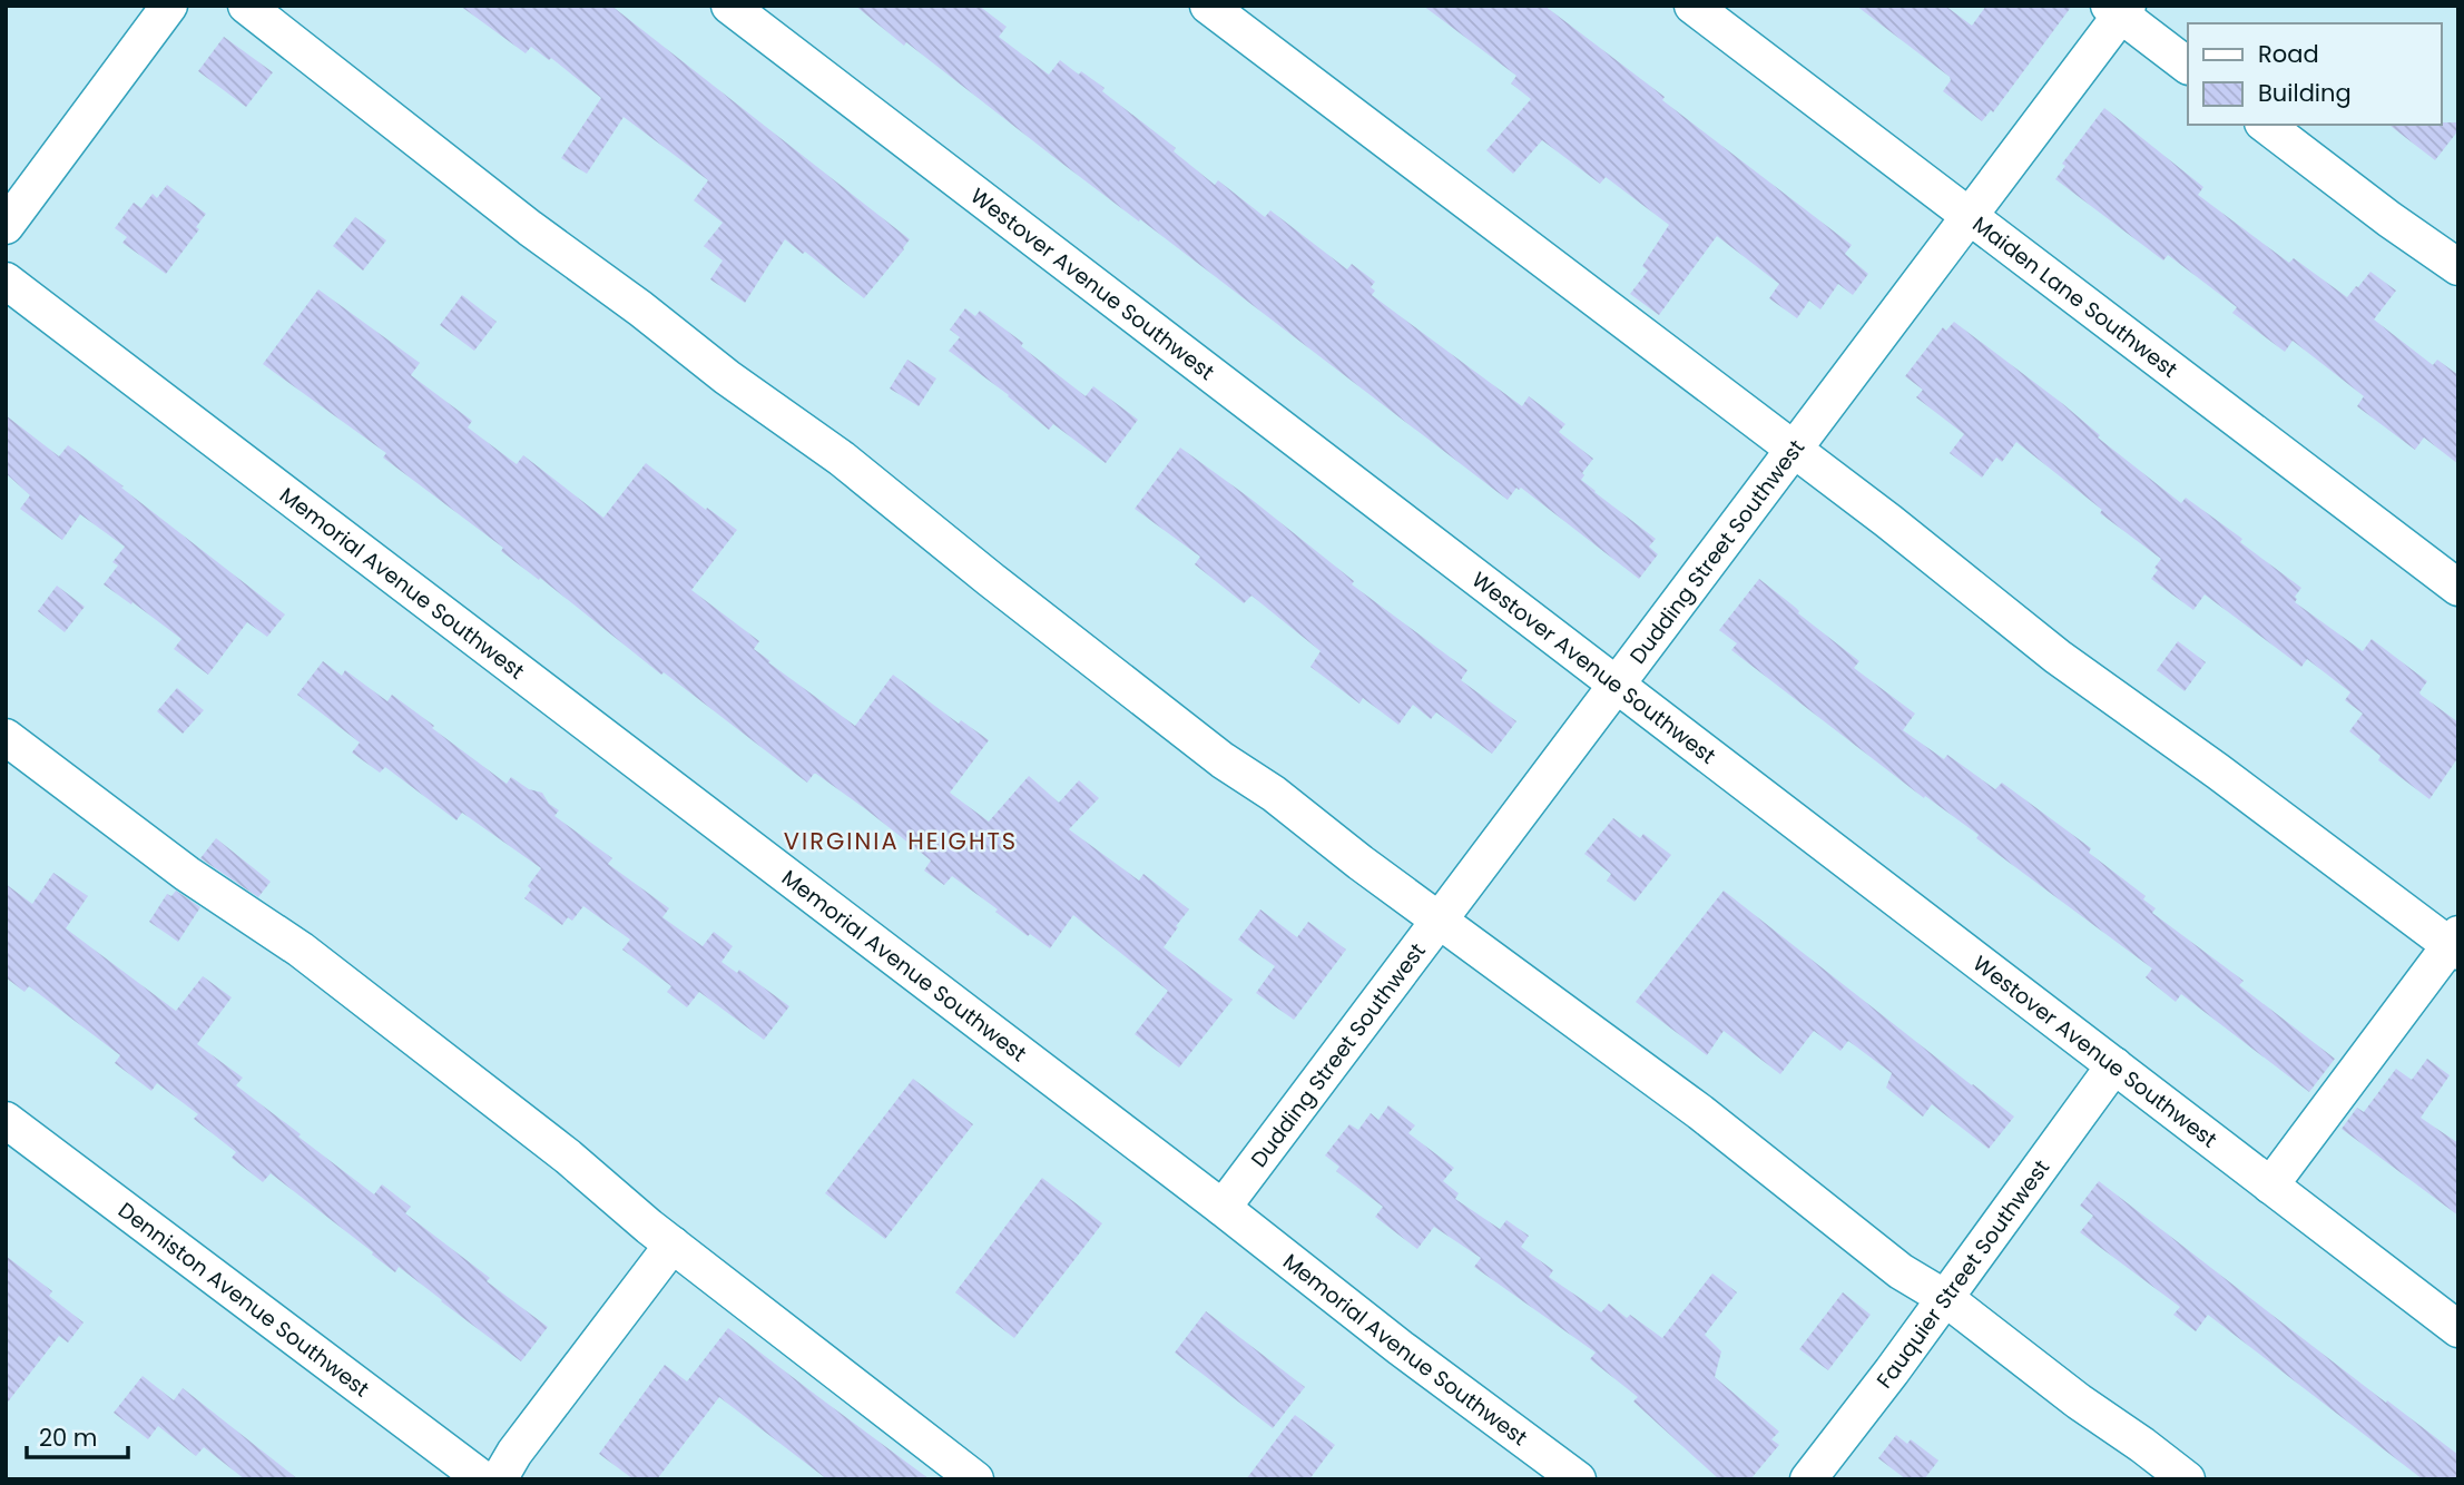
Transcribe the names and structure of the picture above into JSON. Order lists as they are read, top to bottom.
{
  "streets": {
    "street": [
      "Westover Avenue Southwest",
      "Maiden Lane Southwest",
      "Dudding Street Southwest",
      "Memorial Avenue Southwest",
      "Fauquier Street Southwest",
      "Denniston Avenue Southwest"
    ]
  },
  "crossings": [
    ["Westover Avenue Southwest", "Dudding Street Southwest"],
    ["Westover Avenue Southwest", "Fauquier Street Southwest"],
    ["Maiden Lane Southwest", "Dudding Street Southwest"],
    ["Dudding Street Southwest", "Memorial Avenue Southwest"]
  ],
  "districts": ["VIRGINIA HEIGHTS"],
  "legend": ["Road", "Building"],
  "scale_bar": "20 m"
}
